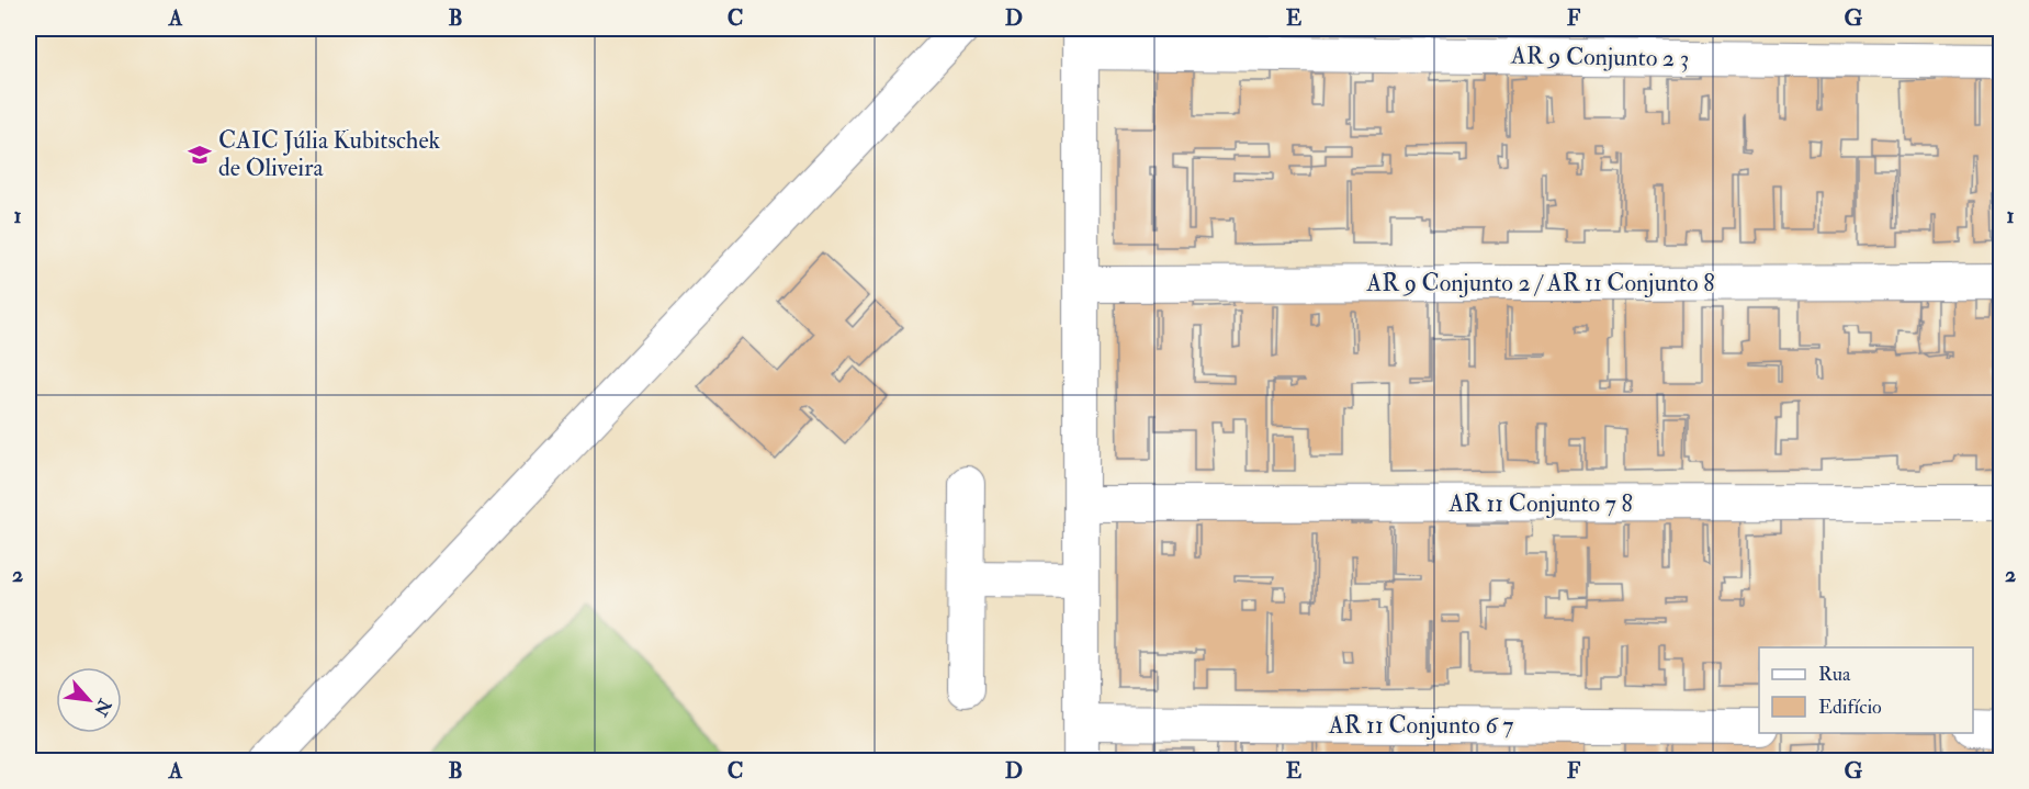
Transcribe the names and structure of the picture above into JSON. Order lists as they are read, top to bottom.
{
  "streets": {
    "street": [
      "AR 9 Conjunto 2 3",
      "AR 9 Conjunto 2 / AR 11 Conjunto 8",
      "AR 11 Conjunto 7 8",
      "AR 11 Conjunto 6 7"
    ]
  },
  "places": {
    "school or university": ["CAIC Júlia Kubitschek de Oliveira"]
  },
  "legend": ["Rua", "Edifício"],
  "north": "bottom right",
  "grid": {
    "columns": [
      "A",
      "B",
      "C",
      "D",
      "E",
      "F",
      "G"
    ],
    "rows": ["1", "2"]
  }
}
